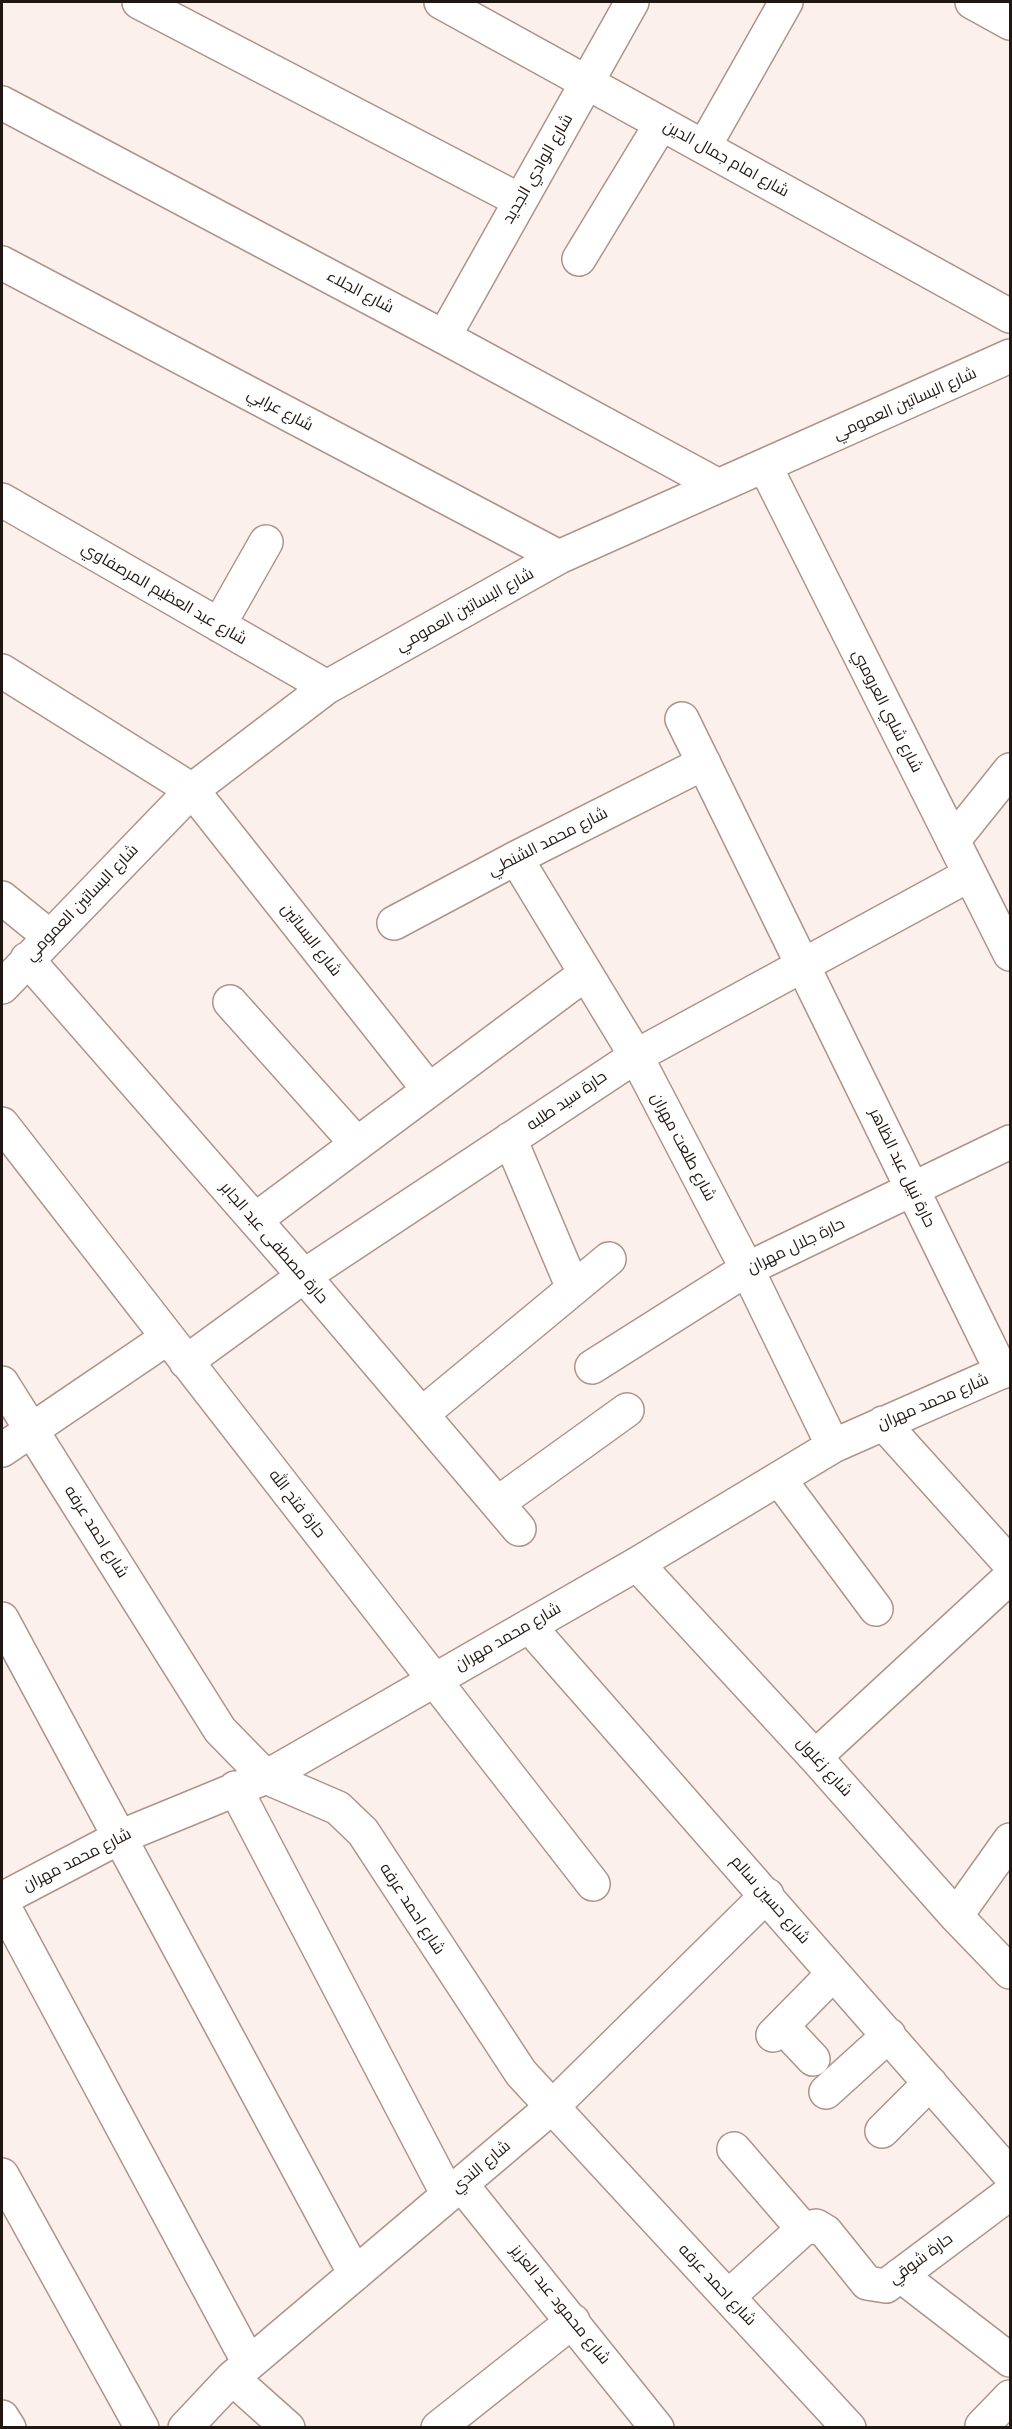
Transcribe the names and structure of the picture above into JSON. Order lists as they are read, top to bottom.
{
  "streets": {
    "street": [
      "شارع امام جمال الدين",
      "شارع الوادي الجديد",
      "شارع الجلاء",
      "شارع البساتين العمومي",
      "شارع عرابي",
      "شارع عبد العظيم المرصفاوي",
      "شارع شلبي العرومبي",
      "شارع محمد الشنطي",
      "شارع البساتين",
      "حارة سيد طلبه",
      "شارع طلعت مهران",
      "حارة نبيل عبد الظاهر",
      "حارة مصطفى عبد الجابر",
      "حارة جلال مهران",
      "شارع محمد مهران",
      "حارة فتح الله",
      "شارع احمد عرفه",
      "شارع زغلول",
      "شارع حسين سالم",
      "شارع الندي",
      "حارة شوقي",
      "شارع محمود عبد العزيز"
    ]
  },
  "crossings": [
    ["شارع امام جمال الدين", "شارع الوادي الجديد"],
    ["شارع الوادي الجديد", "شارع الجلاء"],
    ["شارع الجلاء", "شارع البساتين العمومي"],
    ["شارع البساتين العمومي", "شارع عرابي"],
    ["شارع البساتين العمومي", "شارع عبد العظيم المرصفاوي"],
    ["شارع البساتين العمومي", "شارع شلبي العرومبي"],
    ["شارع البساتين العمومي", "شارع البساتين"],
    ["شارع البساتين العمومي", "حارة مصطفى عبد الجابر"],
    ["شارع شلبي العرومبي", "حارة سيد طلبه"],
    ["شارع محمد الشنطي", "شارع طلعت مهران"],
    ["شارع محمد الشنطي", "حارة نبيل عبد الظاهر"],
    ["حارة سيد طلبه", "شارع طلعت مهران"],
    ["حارة سيد طلبه", "حارة نبيل عبد الظاهر"],
    ["حارة سيد طلبه", "حارة مصطفى عبد الجابر"],
    ["حارة سيد طلبه", "حارة فتح الله"],
    ["حارة سيد طلبه", "شارع احمد عرفه"],
    ["شارع طلعت مهران", "حارة جلال مهران"],
    ["شارع طلعت مهران", "شارع محمد مهران"],
    ["حارة نبيل عبد الظاهر", "حارة جلال مهران"],
    ["حارة نبيل عبد الظاهر", "شارع محمد مهران"],
    ["شارع محمد مهران", "حارة فتح الله"],
    ["شارع محمد مهران", "شارع احمد عرفه"],
    ["شارع محمد مهران", "شارع زغلول"],
    ["شارع محمد مهران", "شارع حسين سالم"],
    ["شارع محمد مهران", "شارع محمود عبد العزيز"],
    ["شارع احمد عرفه", "شارع الندي"],
    ["شارع حسين سالم", "شارع الندي"],
    ["شارع الندي", "شارع محمود عبد العزيز"]
  ]
}
